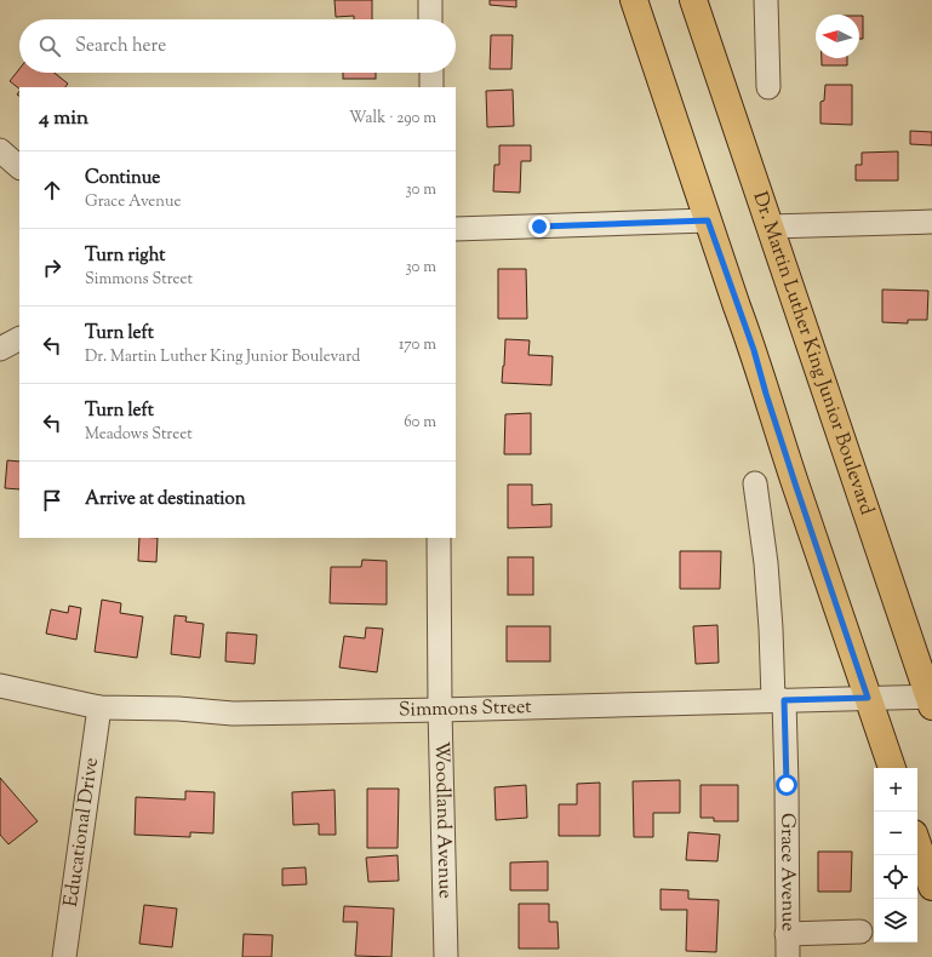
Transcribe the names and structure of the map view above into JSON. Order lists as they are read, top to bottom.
{
  "streets": {
    "main road": ["Dr. Martin Luther King Junior Boulevard"],
    "street": [
      "Simmons Street",
      "Woodland Avenue",
      "Educational Drive",
      "Grace Avenue"
    ]
  },
  "crossings": [
    ["Dr. Martin Luther King Junior Boulevard", "Simmons Street"],
    ["Simmons Street", "Woodland Avenue"],
    ["Simmons Street", "Educational Drive"],
    ["Simmons Street", "Grace Avenue"]
  ],
  "north": "left",
  "page": {
    "search": "Search here",
    "heading": ["4 min", "Walk · 290 m"],
    "list": [
      ["Continue", "Grace Avenue", "30 m"],
      ["Turn right", "Simmons Street", "30 m"],
      ["Turn left", "Dr. Martin Luther King Junior Boulevard", "170 m"],
      ["Turn left", "Meadows Street", "60 m"],
      "Arrive at destination"
    ],
    "map_buttons": ["+", "−"]
  }
}
